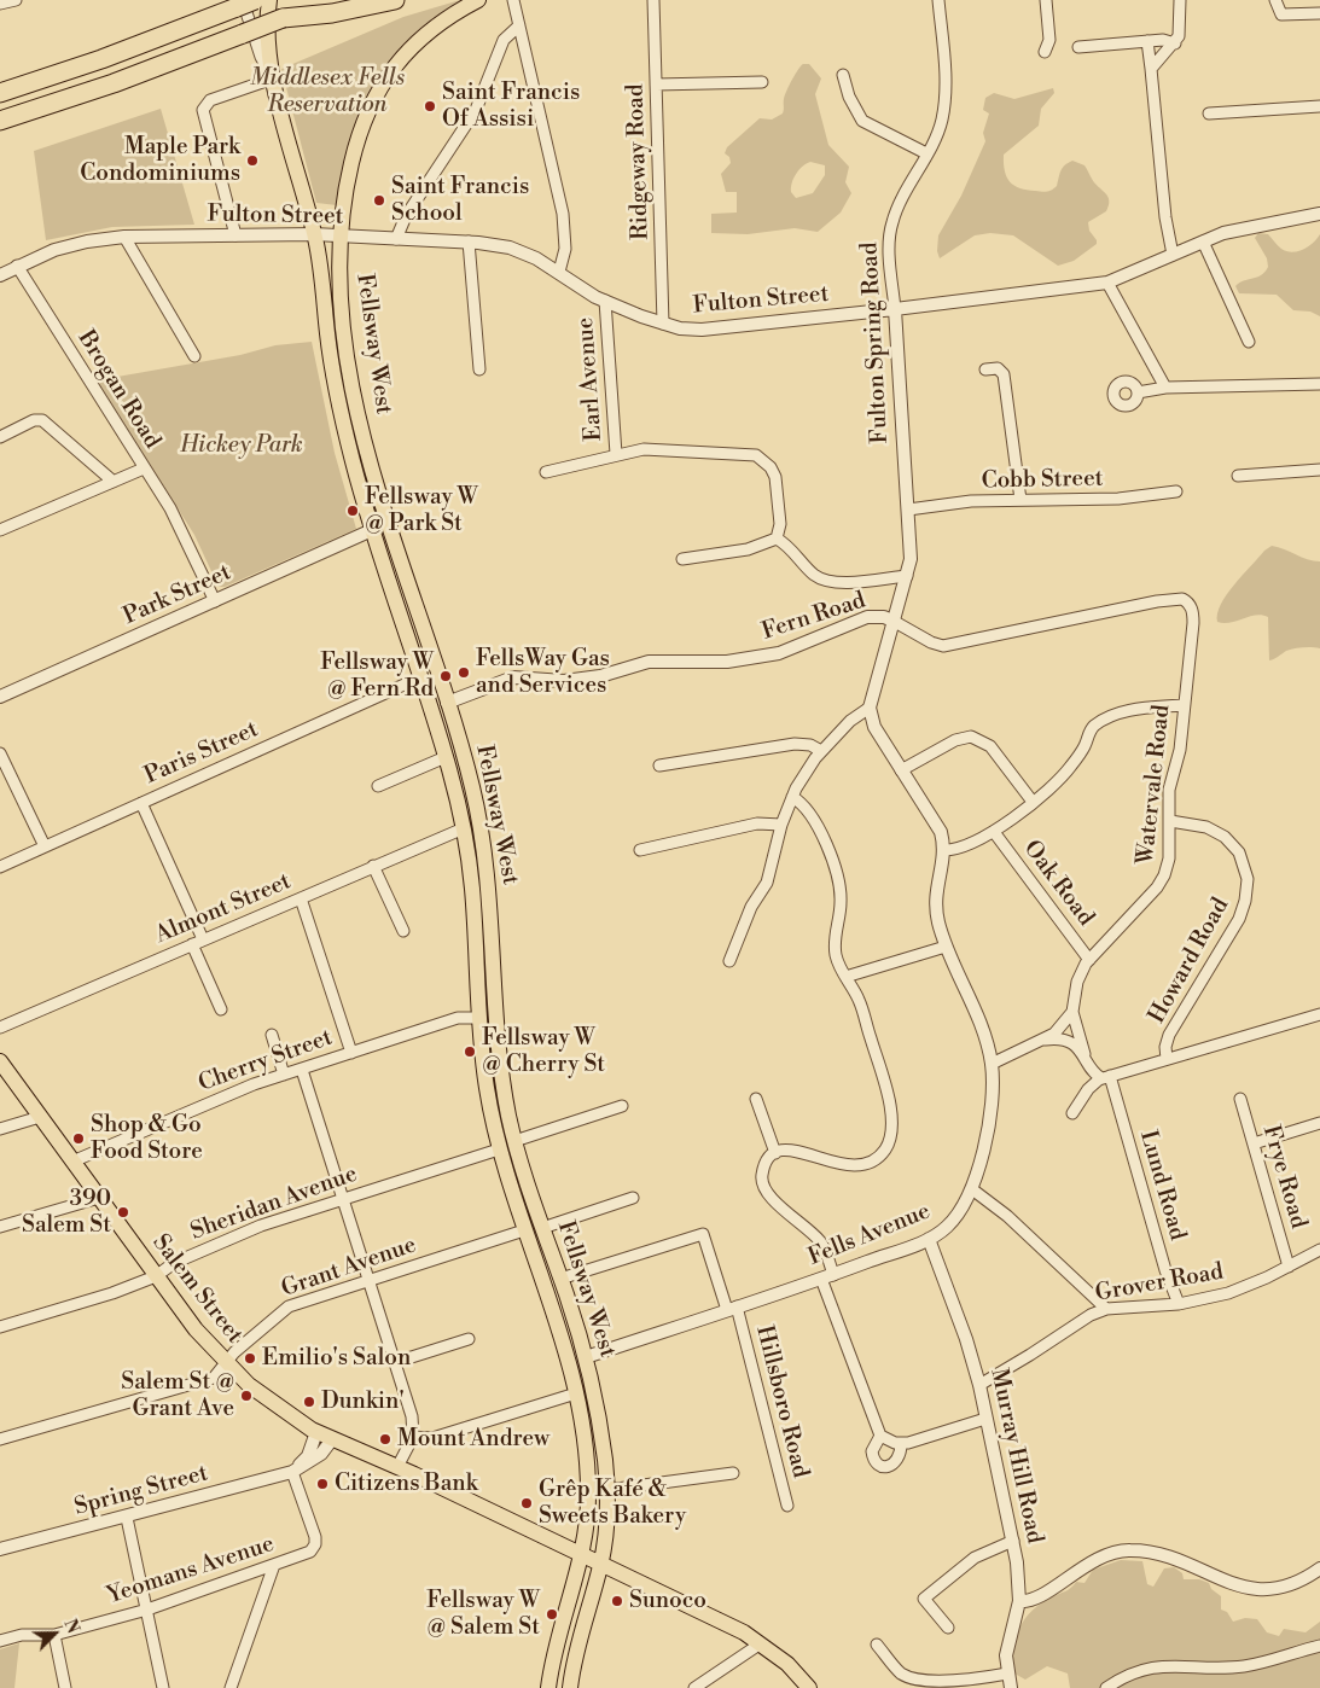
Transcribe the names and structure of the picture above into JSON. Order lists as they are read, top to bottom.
{
  "streets": {
    "main road": ["Fellsway West", "Salem Street"],
    "street": [
      "Ridgeway Road",
      "Fulton Street",
      "Fulton Spring Road",
      "Earl Avenue",
      "Brogan Road",
      "Cobb Street",
      "Park Street",
      "Fern Road",
      "Paris Street",
      "Watervale Road",
      "Oak Road",
      "Almont Street",
      "Howard Road",
      "Cherry Street",
      "Frye Road",
      "Lund Road",
      "Sheridan Avenue",
      "Fells Avenue",
      "Grant Avenue",
      "Grover Road",
      "Hillsboro Road",
      "Murray Hill Road",
      "Spring Street",
      "Yeomans Avenue"
    ]
  },
  "crossings": [
    ["Ridgeway Road", "Fulton Street"],
    ["Fulton Street", "Fulton Spring Road"],
    ["Fulton Street", "Fellsway West"],
    ["Fulton Street", "Earl Avenue"],
    ["Fulton Street", "Brogan Road"],
    ["Fulton Spring Road", "Cobb Street"],
    ["Fulton Spring Road", "Fern Road"],
    ["Fellsway West", "Park Street"],
    ["Fellsway West", "Fern Road"],
    ["Fellsway West", "Paris Street"],
    ["Fellsway West", "Almont Street"],
    ["Fellsway West", "Cherry Street"],
    ["Fellsway West", "Sheridan Avenue"],
    ["Fellsway West", "Fells Avenue"],
    ["Fellsway West", "Grant Avenue"],
    ["Fellsway West", "Salem Street"],
    ["Fellsway West", "Hillsboro Road"],
    ["Brogan Road", "Park Street"],
    ["Fern Road", "Watervale Road"],
    ["Watervale Road", "Oak Road"],
    ["Watervale Road", "Howard Road"],
    ["Watervale Road", "Lund Road"],
    ["Cherry Street", "Salem Street"],
    ["Frye Road", "Grover Road"],
    ["Lund Road", "Grover Road"],
    ["Sheridan Avenue", "Salem Street"],
    ["Fells Avenue", "Hillsboro Road"],
    ["Fells Avenue", "Murray Hill Road"],
    ["Grant Avenue", "Salem Street"],
    ["Grover Road", "Murray Hill Road"],
    ["Salem Street", "Spring Street"],
    ["Spring Street", "Yeomans Avenue"]
  ],
  "parks": ["Middlesex Fells Reservation", "Hickey Park"],
  "places": [
    "Saint Francis Of Assisi",
    "Maple Park Condominiums",
    "Saint Francis School",
    "Fellsway W @ Park St",
    "FellsWay Gas and Services",
    "Fellsway W @ Fern Rd",
    "Fellsway W @ Cherry St",
    "Shop & Go Food Store",
    "390 Salem St",
    "Emilio's Salon",
    "Salem St @ Grant Ave",
    "Dunkin'",
    "Mount Andrew",
    "Citizens Bank",
    "Grêp Kafé & Sweets Bakery",
    "Sunoco",
    "Fellsway W @ Salem St"
  ],
  "north": "top right"
}
